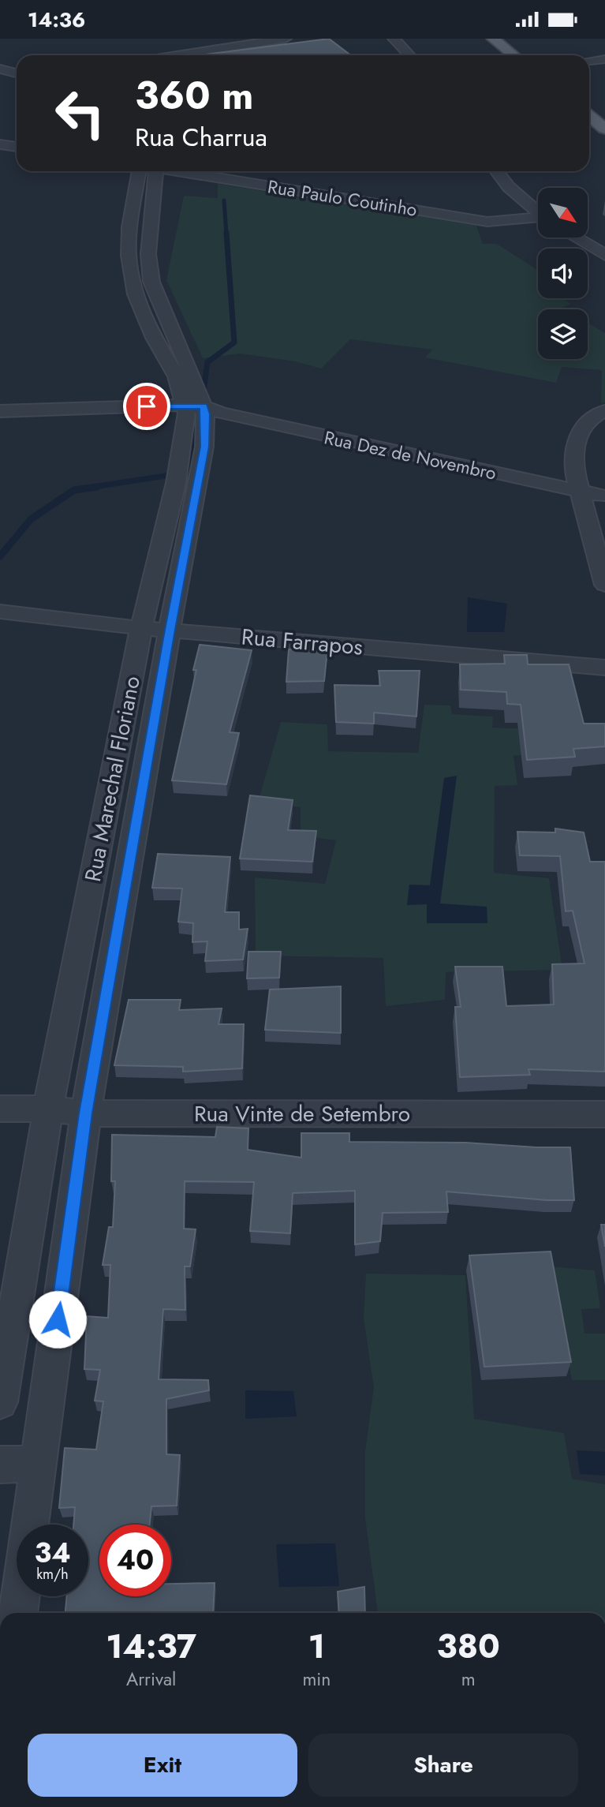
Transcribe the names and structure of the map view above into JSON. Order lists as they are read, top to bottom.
{
  "streets": {
    "street": [
      "Rua Paulo Coutinho",
      "Rua Dez de Novembro",
      "Rua Farrapos",
      "Rua Marechal Floriano",
      "Rua Vinte de Setembro"
    ]
  },
  "crossings": [
    ["Rua Dez de Novembro", "Rua Marechal Floriano"],
    ["Rua Farrapos", "Rua Marechal Floriano"],
    ["Rua Marechal Floriano", "Rua Vinte de Setembro"]
  ],
  "north": "bottom right",
  "page": {
    "status": "14:36",
    "turn": ["360 m", "Rua Charrua"],
    "speed": "34 km/h",
    "limit": "40",
    "eta": [
      "14:37",
      "Arrival",
      "1",
      "min",
      "380",
      "m"
    ],
    "buttons": ["Exit", "Share"]
  }
}
